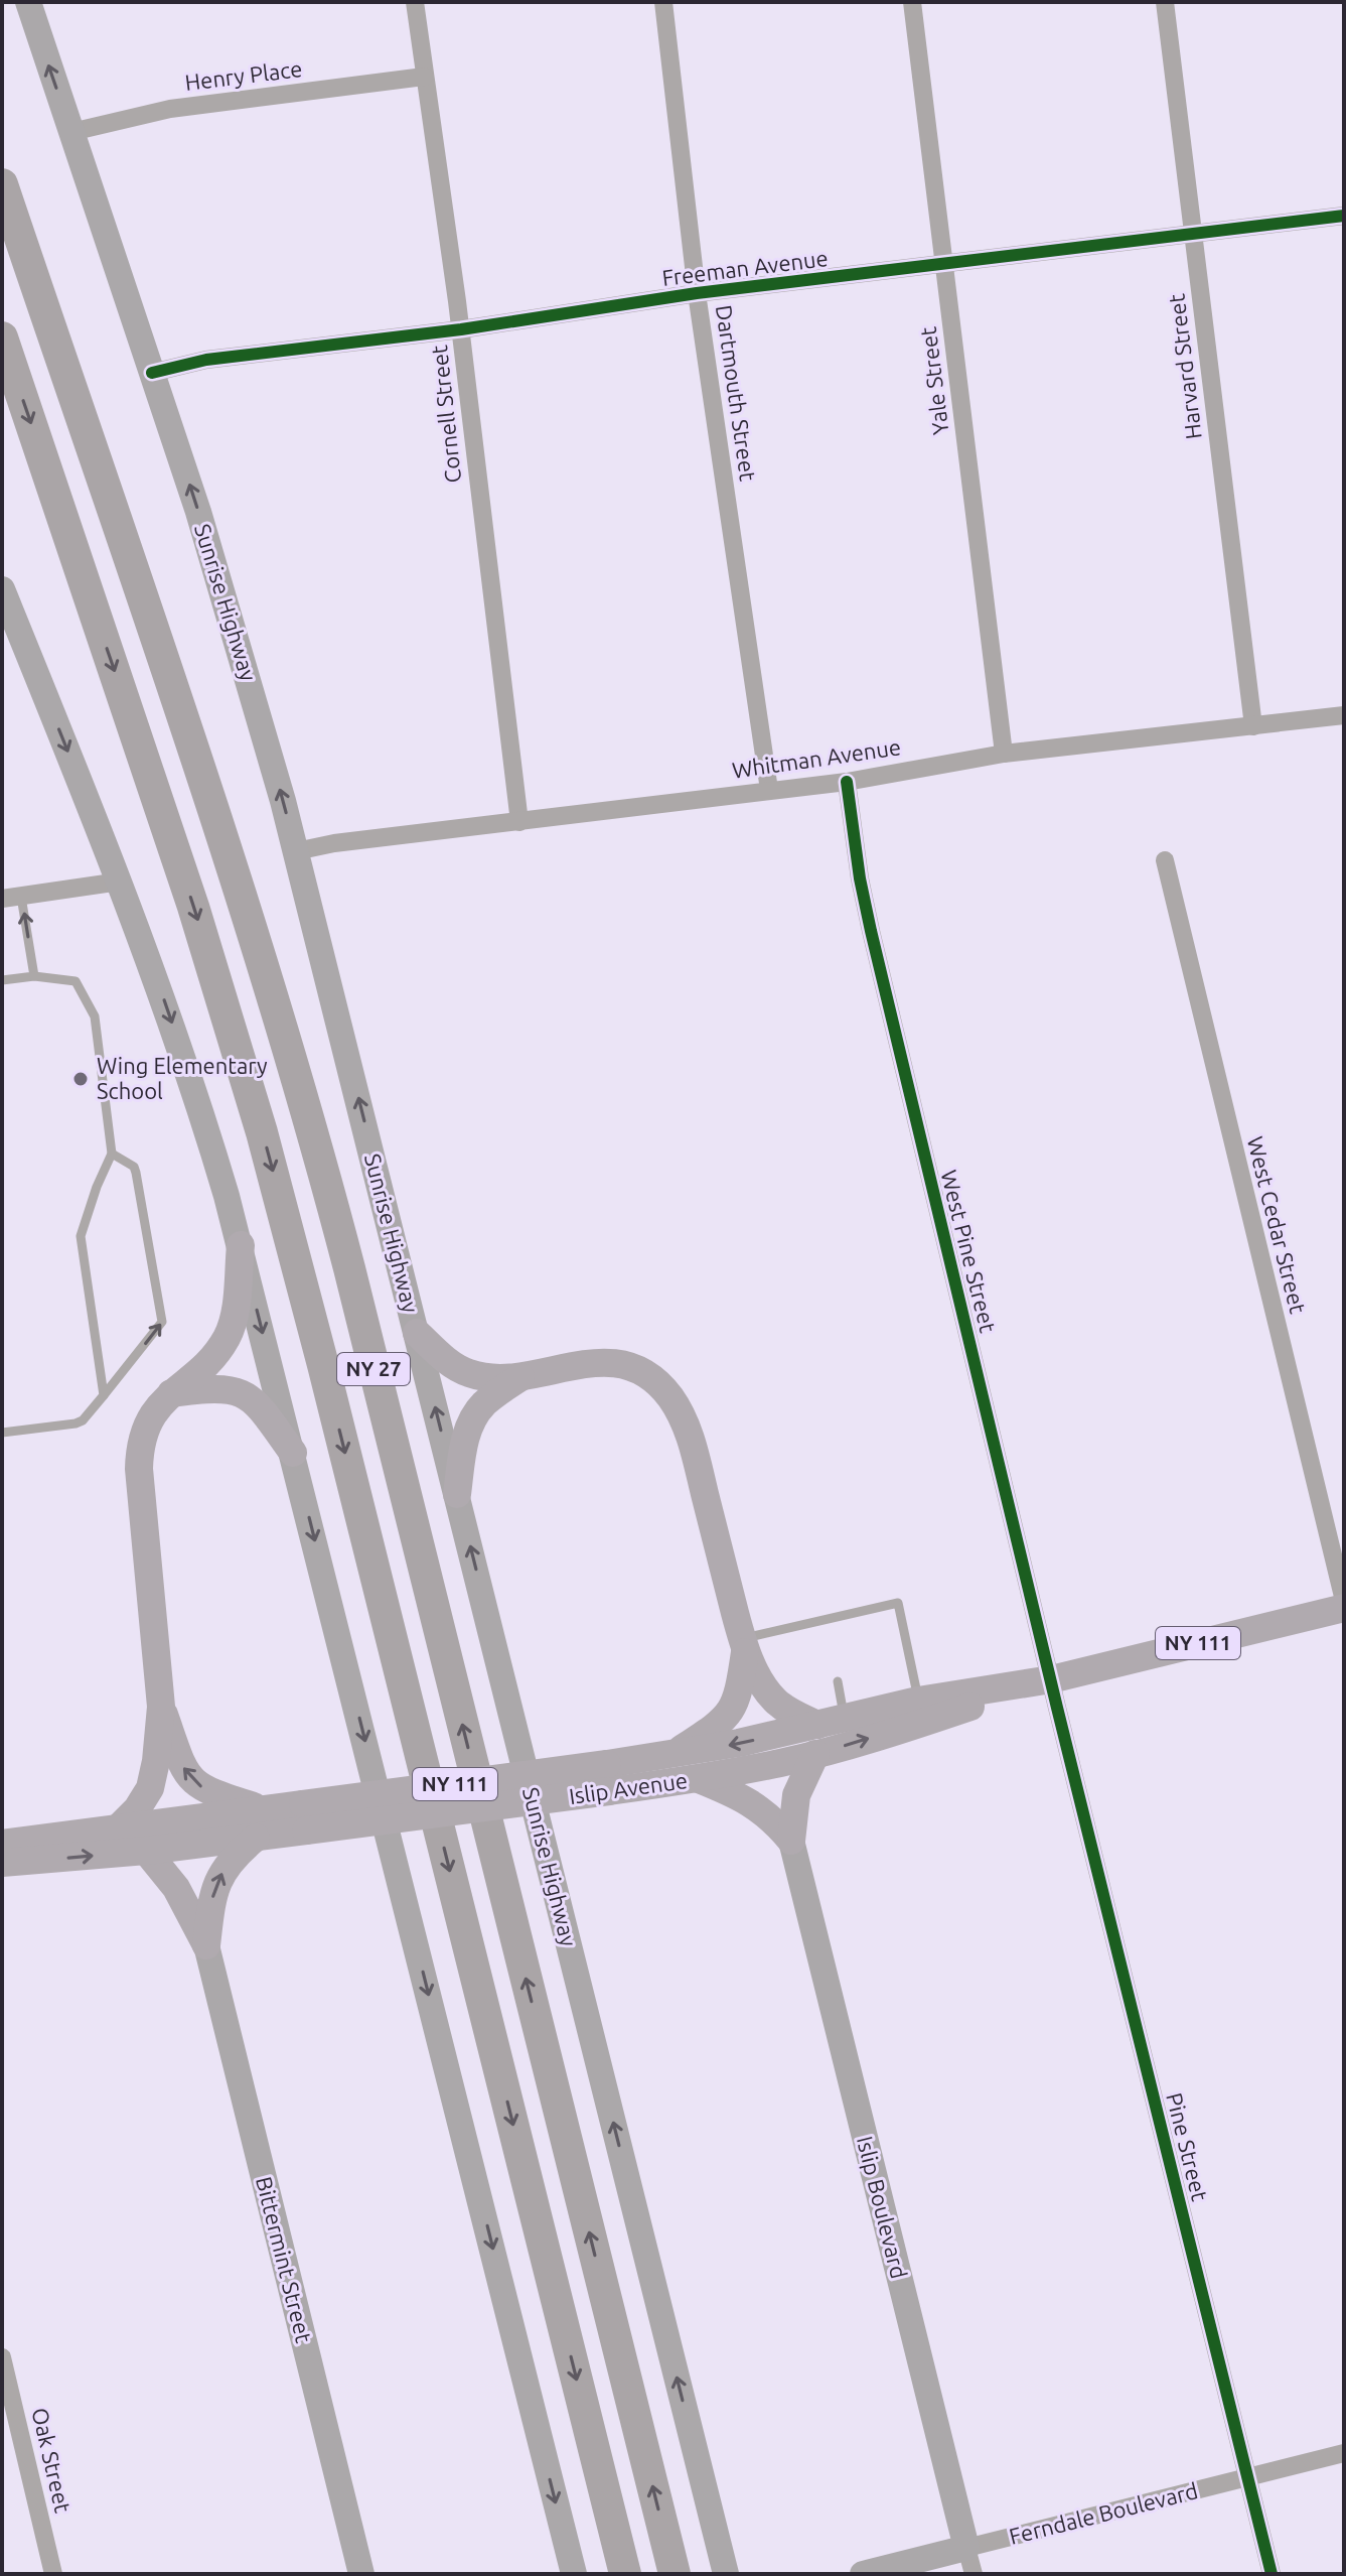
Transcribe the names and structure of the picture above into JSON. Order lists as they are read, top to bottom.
{
  "streets": {
    "highway": ["NY 27"],
    "main road": [
      "Sunrise Highway",
      "NY 111",
      "Islip Avenue",
      "Islip Boulevard",
      "Bittermint Street",
      "Ferndale Boulevard"
    ],
    "street": [
      "Henry Place",
      "Freeman Avenue",
      "Harvard Street",
      "Yale Street",
      "Dartmouth Street",
      "Cornell Street",
      "Whitman Avenue",
      "West Cedar Street",
      "West Pine Street",
      "Pine Street",
      "Oak Street"
    ]
  },
  "crossings": [
    ["Henry Place", "Cornell Street"],
    ["Henry Place", "Sunrise Highway"],
    ["Freeman Avenue", "Harvard Street"],
    ["Freeman Avenue", "Yale Street"],
    ["Freeman Avenue", "Dartmouth Street"],
    ["Freeman Avenue", "Cornell Street"],
    ["Freeman Avenue", "Sunrise Highway"],
    ["Harvard Street", "Whitman Avenue"],
    ["Yale Street", "Whitman Avenue"],
    ["Dartmouth Street", "Whitman Avenue"],
    ["Cornell Street", "Whitman Avenue"],
    ["Sunrise Highway", "Whitman Avenue"],
    ["Whitman Avenue", "West Pine Street"],
    ["West Pine Street", "Islip Avenue"],
    ["West Pine Street", "Pine Street"],
    ["Pine Street", "Ferndale Boulevard"],
    ["Islip Boulevard", "Ferndale Boulevard"]
  ],
  "places": ["Wing Elementary School"]
}
